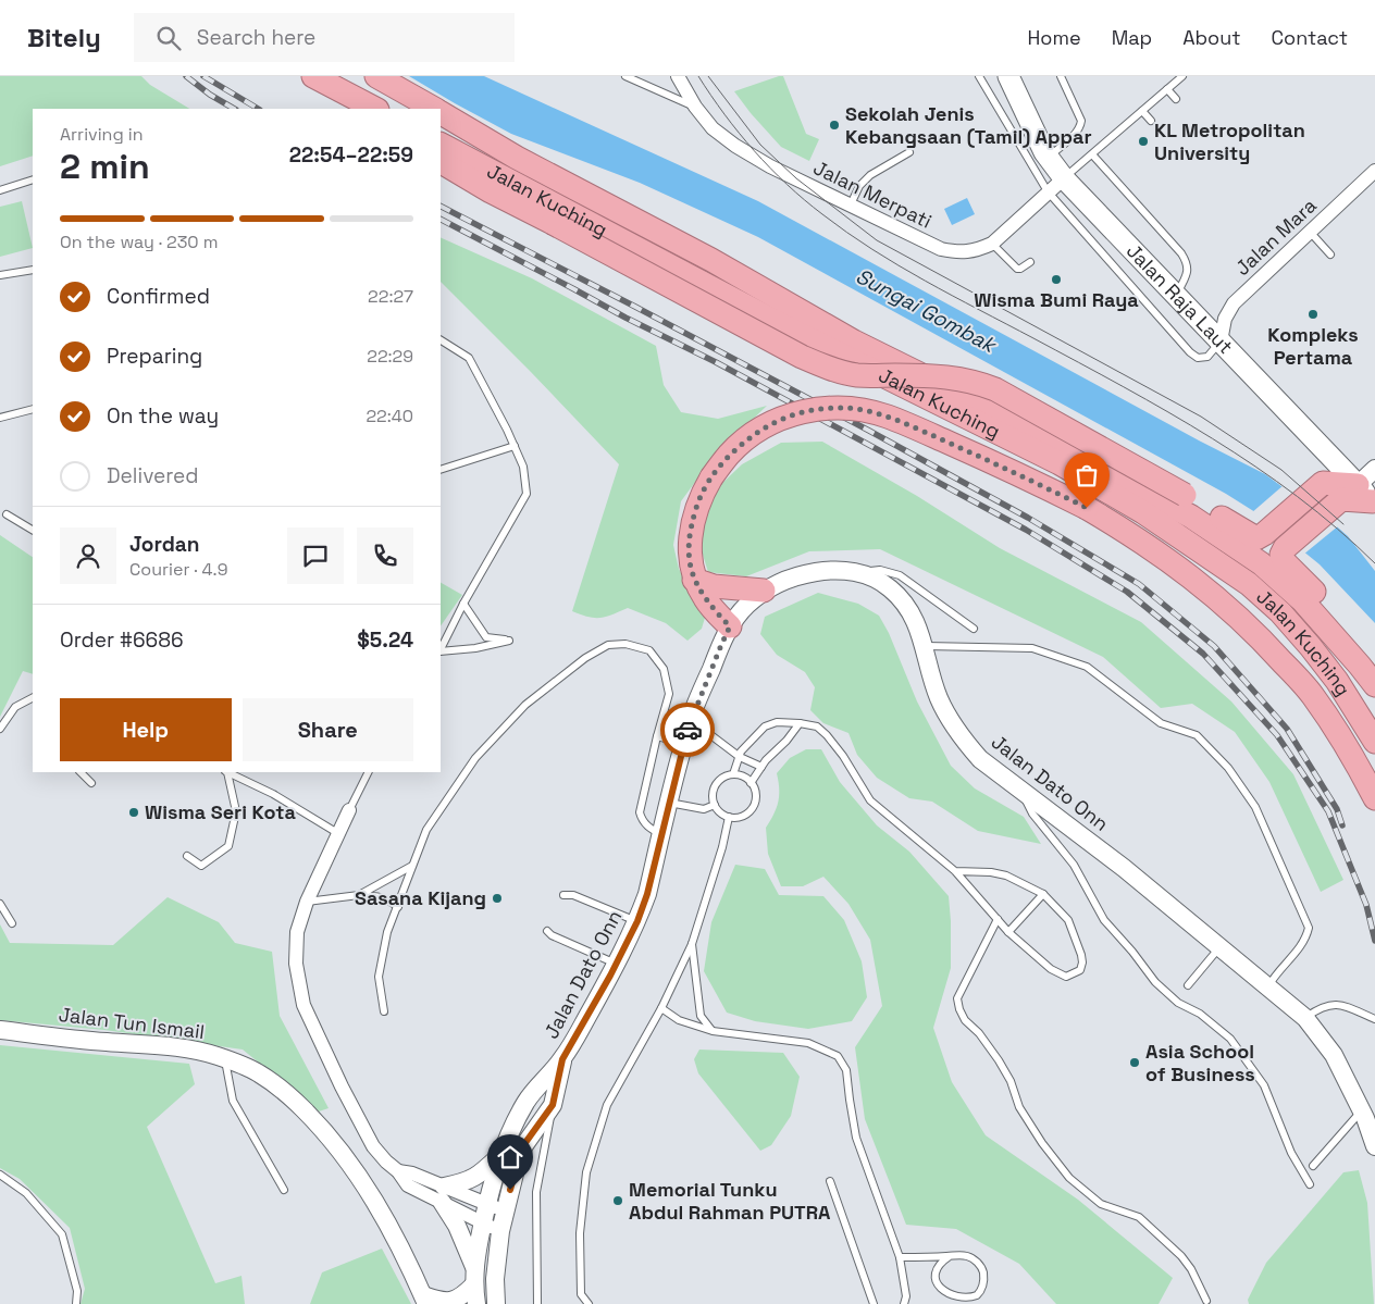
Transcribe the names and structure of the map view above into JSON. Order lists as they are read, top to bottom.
{
  "streets": {
    "highway": ["Jalan Kuching"],
    "main road": ["Jalan Raja Laut"],
    "street": [
      "Jalan Merpati",
      "Jalan Mara",
      "Jalan Dato Onn",
      "Jalan Tun Ismail"
    ]
  },
  "crossings": [
    ["Jalan Merpati", "Jalan Raja Laut"],
    ["Jalan Mara", "Jalan Raja Laut"]
  ],
  "water": ["Sungai Gombak"],
  "places": [
    "Sekolah Jenis Kebangsaan (Tamil) Appar",
    "KL Metropolitan University",
    "Wisma Bumi Raya",
    "Kompleks Pertama",
    "Wisma Seri Kota",
    "Sasana Kijang",
    "Asia School of Business",
    "Memorial Tunku Abdul Rahman PUTRA"
  ],
  "page": {
    "header": "Bitely",
    "search": "Search here",
    "nav": [
      "Home",
      "Map",
      "About",
      "Contact"
    ],
    "heading": ["2 min", "Arriving in", "22:54–22:59"],
    "panel": [
      "Jordan",
      "Courier · 4.9",
      "Order #6686",
      "$5.24"
    ],
    "bar": "On the way · 230 m",
    "list": [
      ["Confirmed", "22:27"],
      ["Preparing", "22:29"],
      ["On the way", "22:40"],
      "Delivered"
    ],
    "buttons": ["Help", "Share"]
  }
}
